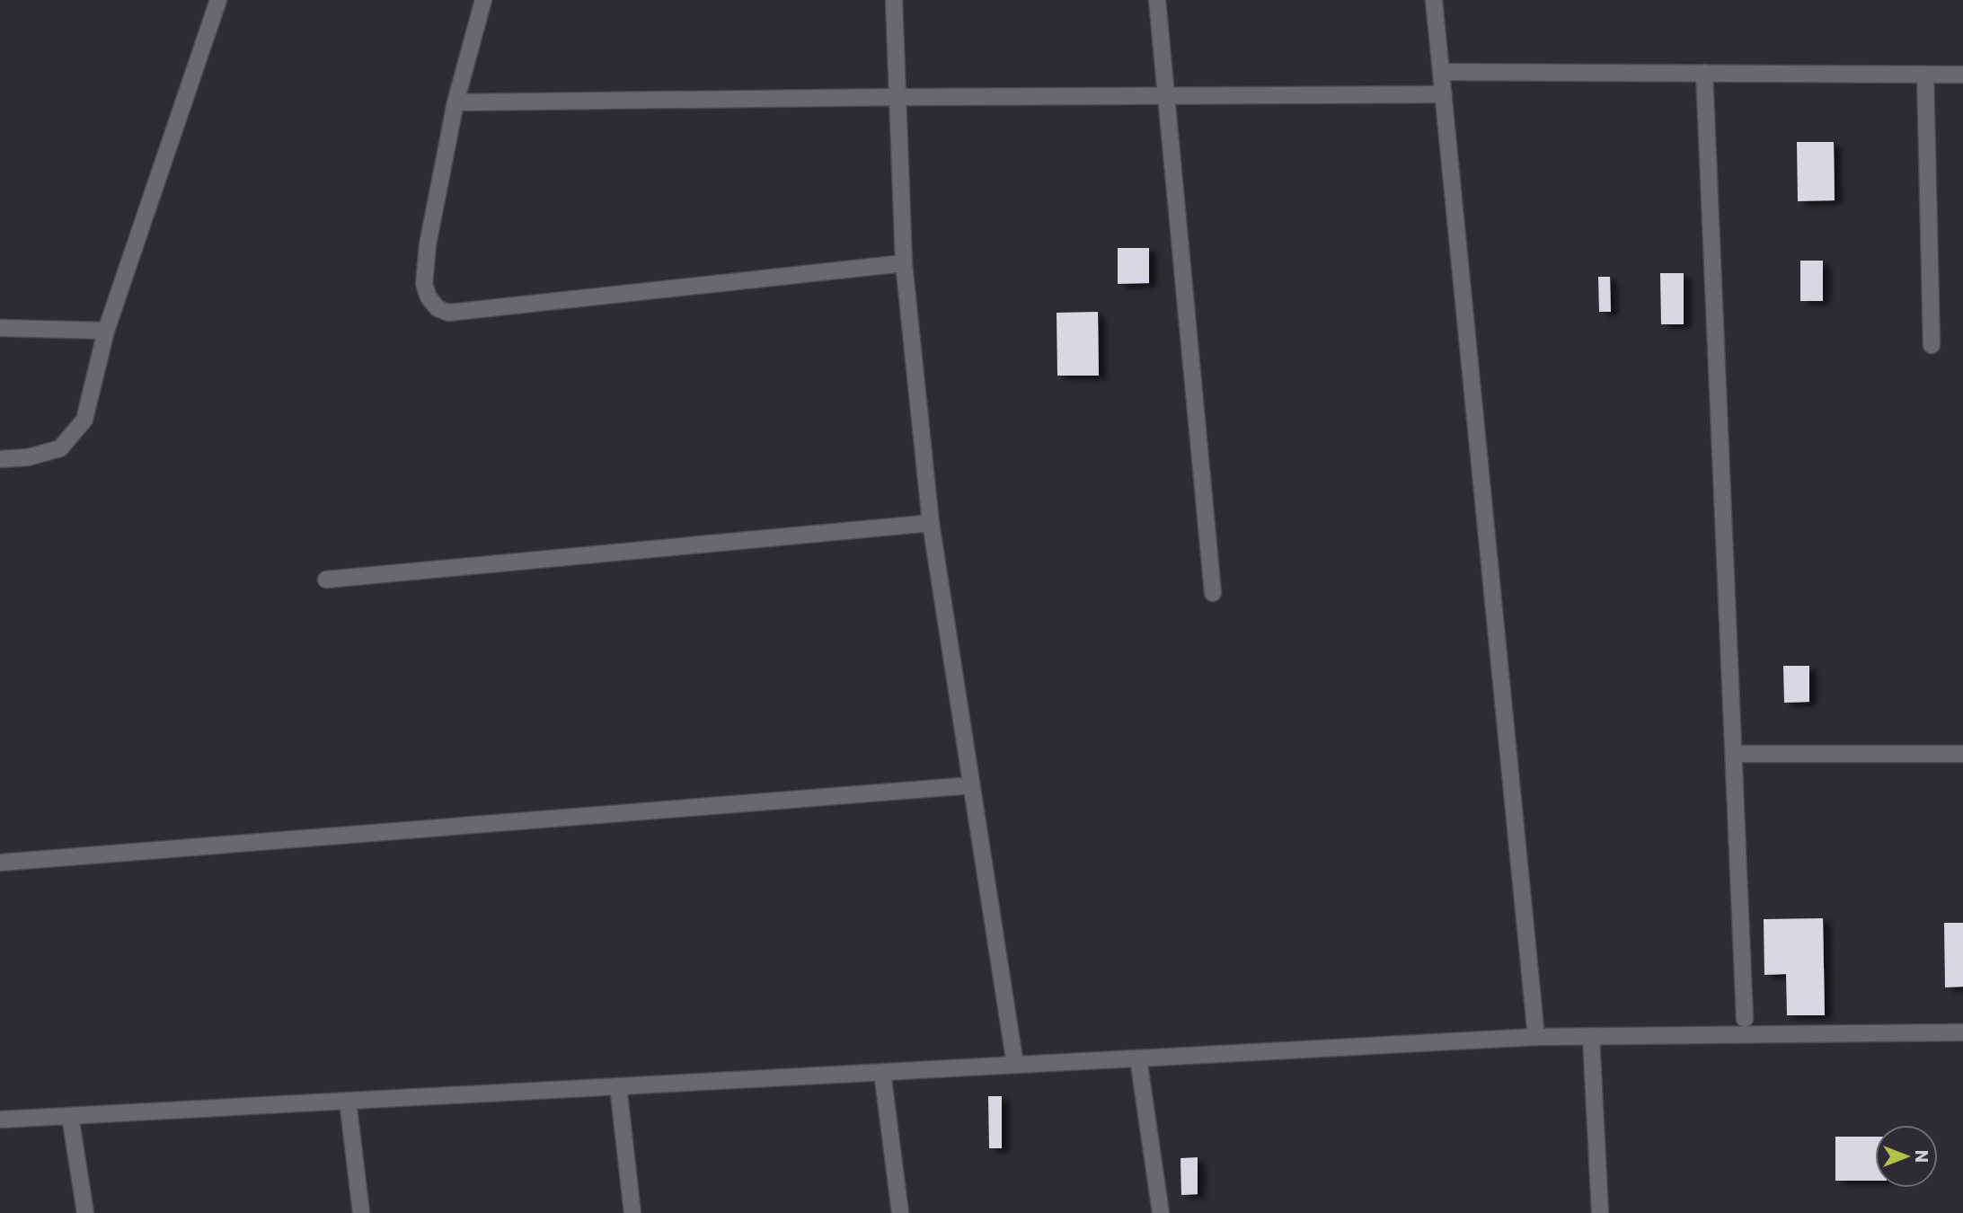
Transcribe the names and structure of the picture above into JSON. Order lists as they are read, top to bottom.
{
  "north": "right"
}
